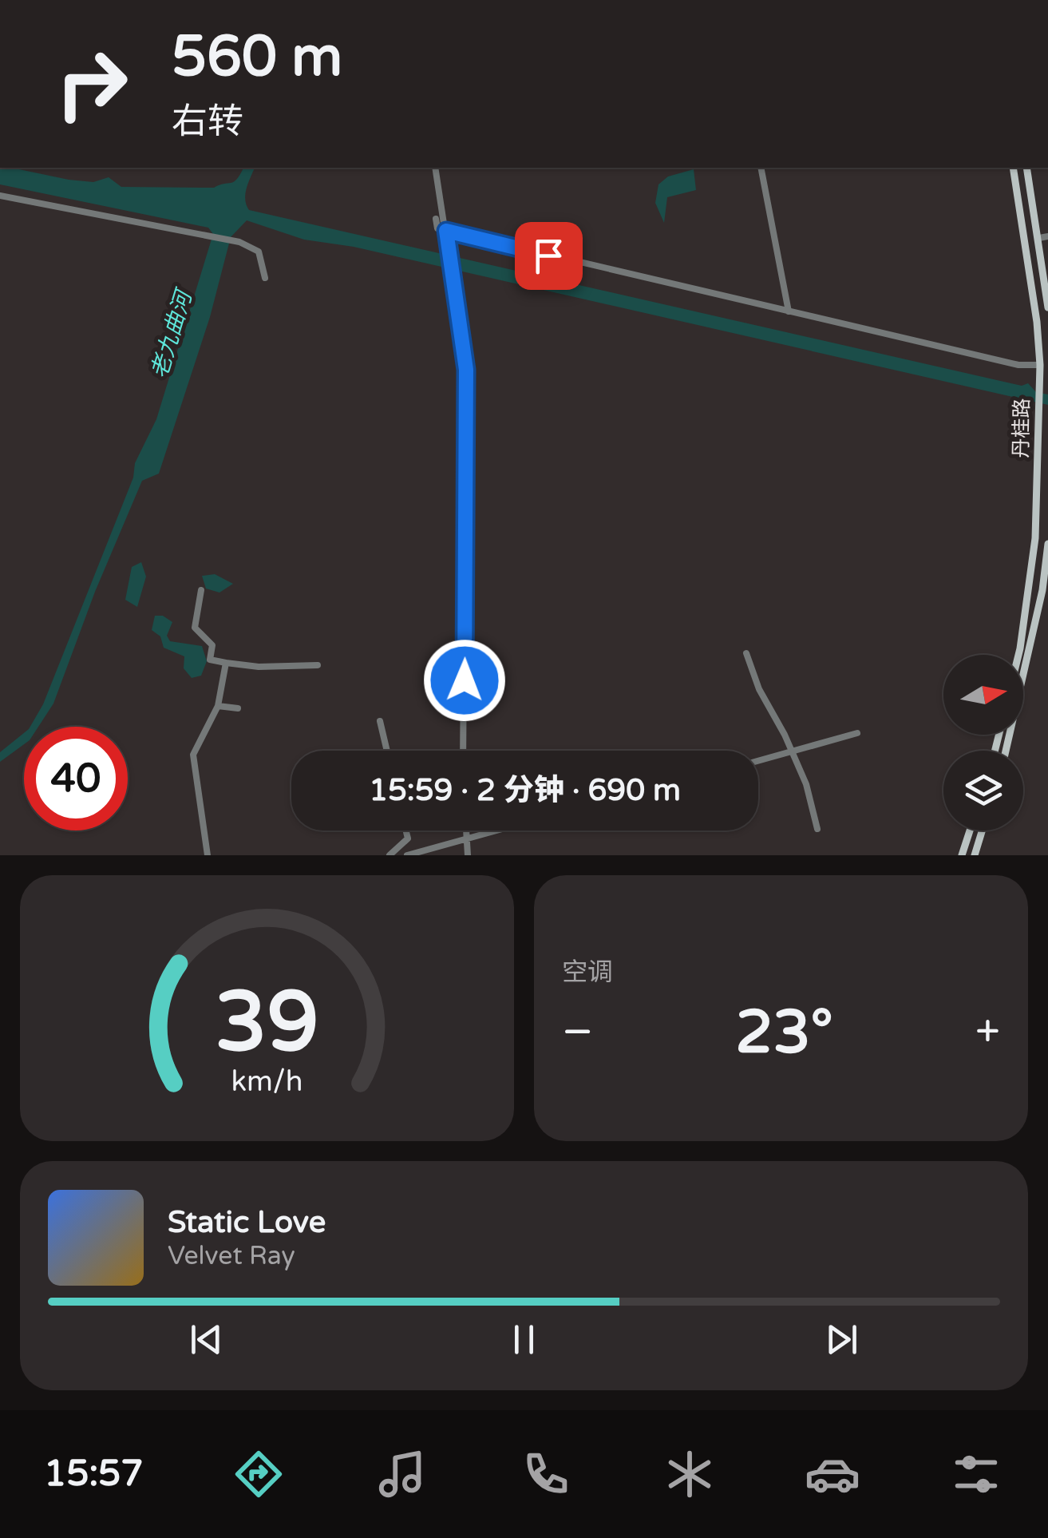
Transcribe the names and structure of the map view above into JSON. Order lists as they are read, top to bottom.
{
  "streets": {
    "main road": ["丹桂路"]
  },
  "water": ["老九曲河"],
  "north": "right",
  "page": {
    "turn": ["560 m", "右转"],
    "limit": "40",
    "trip": "15:59 · 2 分钟 · 690 m",
    "tile": "空调",
    "heat": ["−", "23°", "+"],
    "song": ["Static Love", "Velvet Ray"],
    "tabs": "15:57",
    "gauge": ["39", "km/h"]
  }
}
